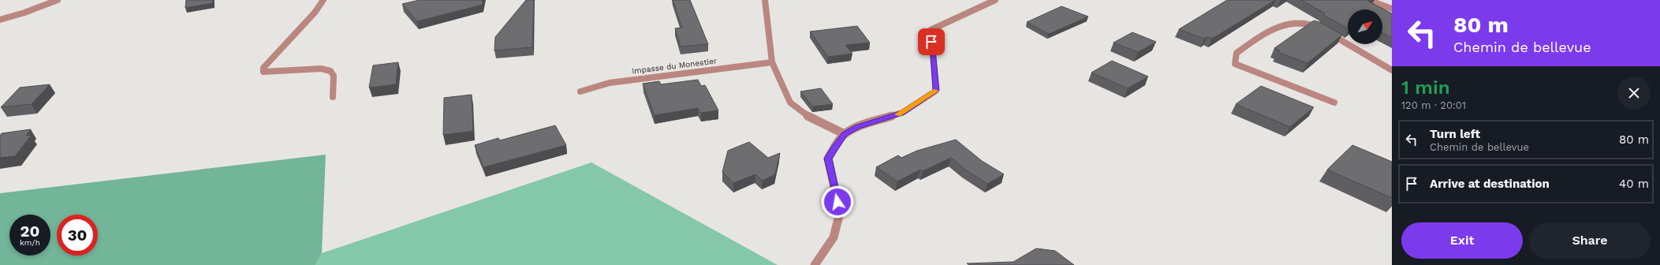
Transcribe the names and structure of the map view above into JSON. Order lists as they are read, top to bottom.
{
  "streets": {
    "street": ["Impasse du Monestier"]
  },
  "north": "top right",
  "page": {
    "turn": ["80 m", "Chemin de bellevue"],
    "heading": ["1 min", "120 m · 20:01"],
    "list": [
      {
        "name": "Turn left",
        "note": "Chemin de bellevue",
        "value": "80 m"
      },
      {
        "name": "Arrive at destination",
        "value": "40 m"
      }
    ],
    "speed": "20 km/h",
    "limit": "30",
    "buttons": ["Exit", "Share"]
  }
}
